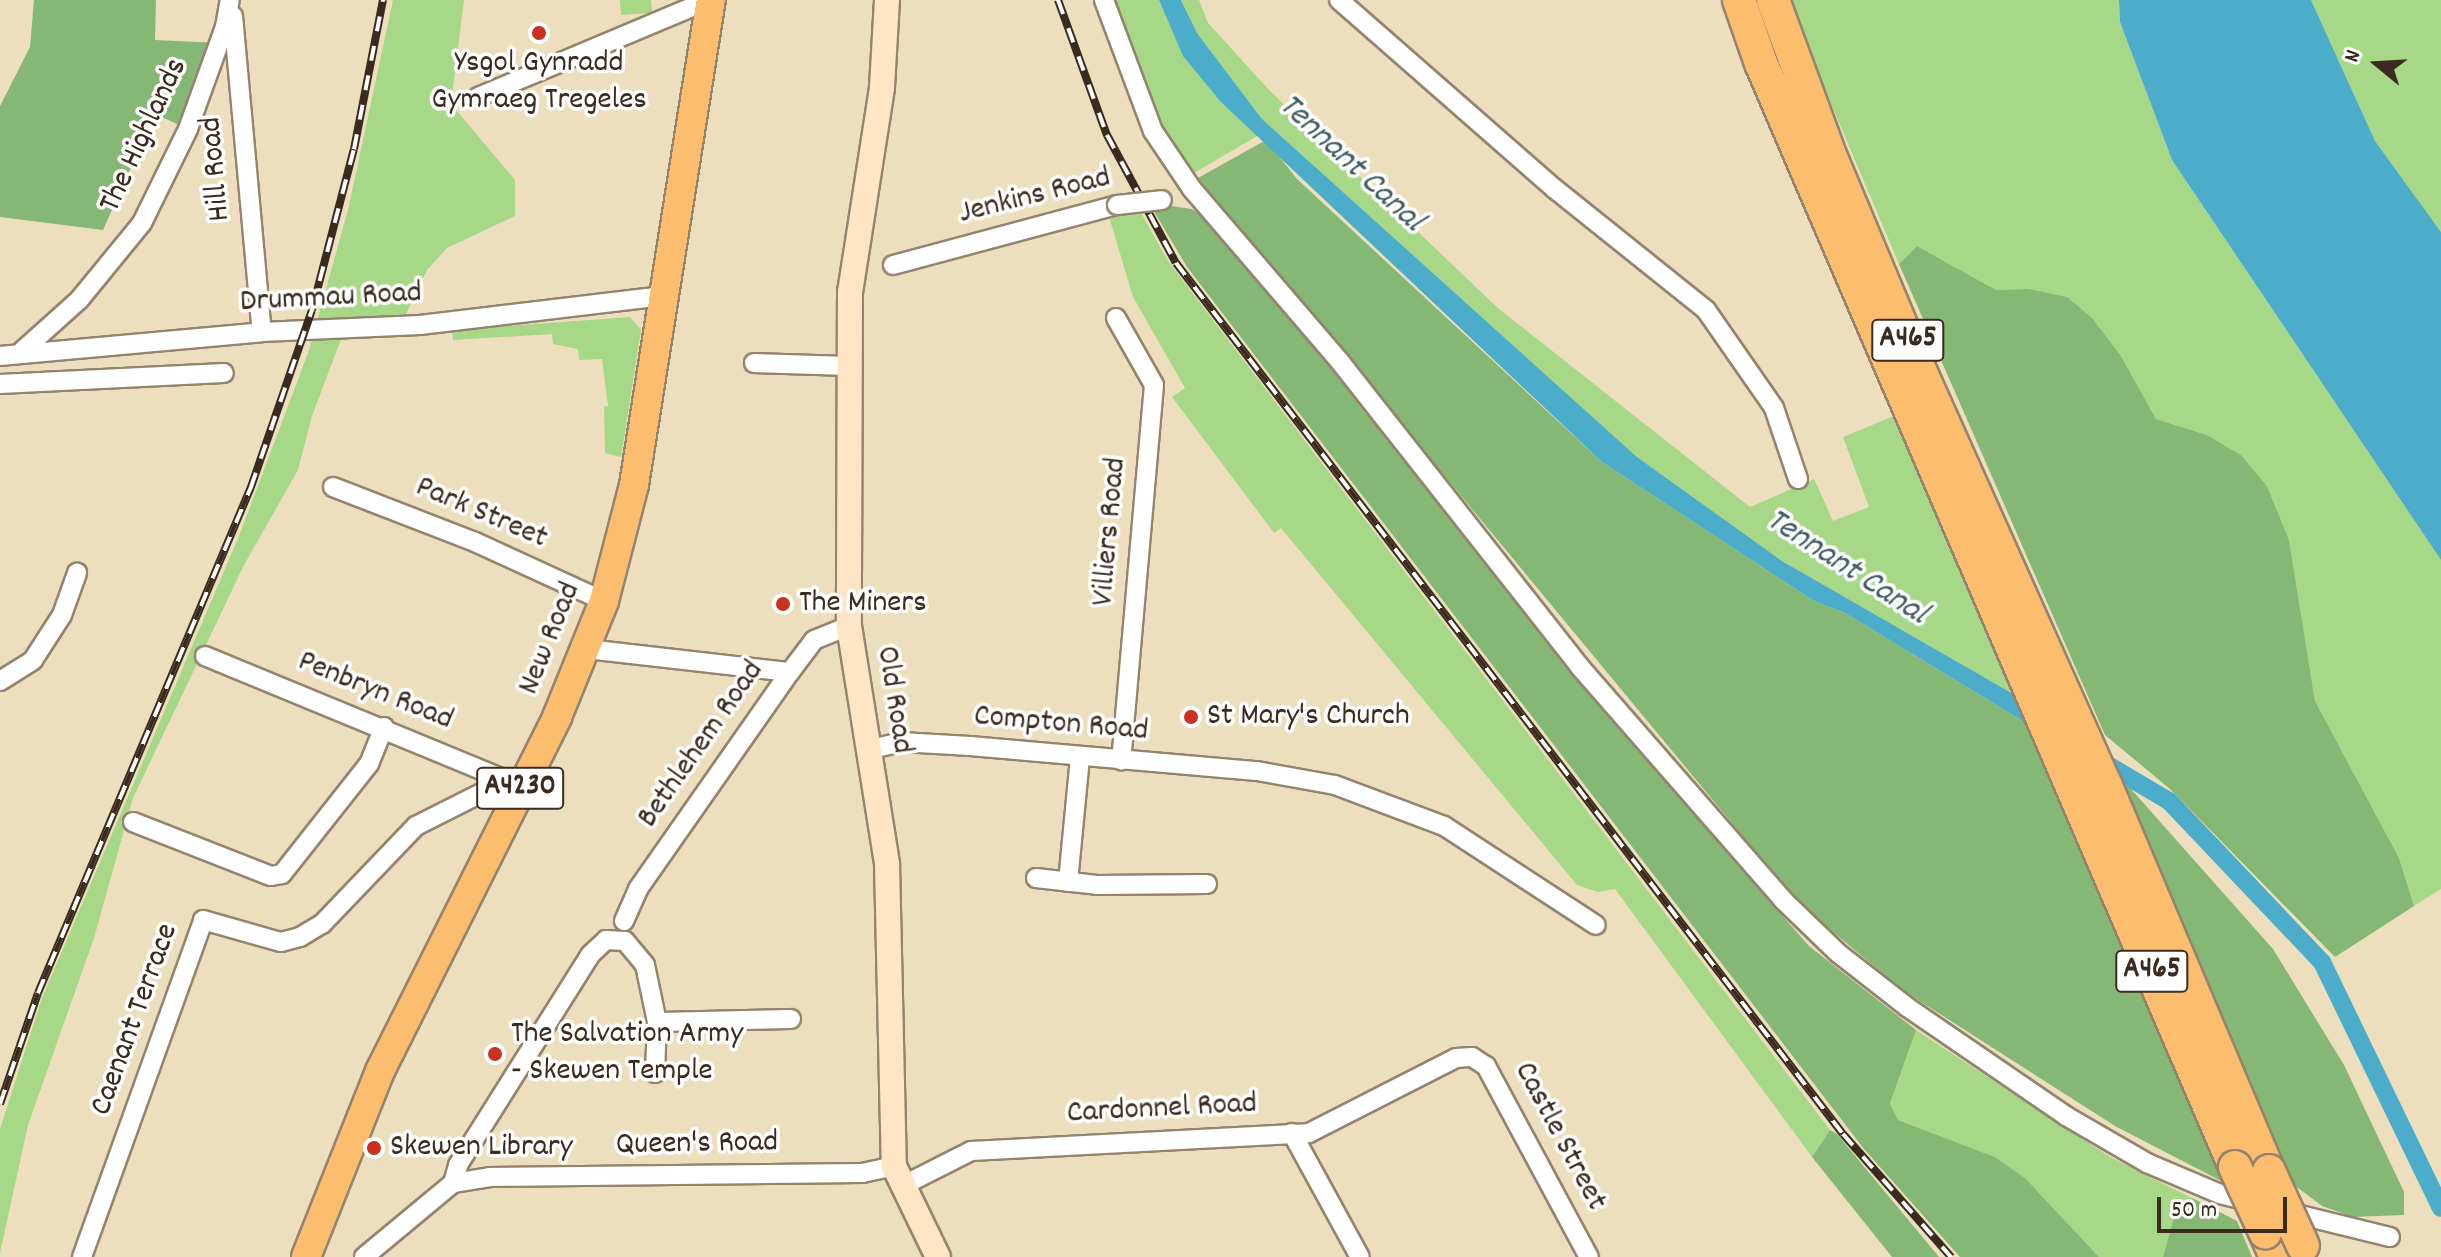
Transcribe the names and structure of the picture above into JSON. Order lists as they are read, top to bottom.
{
  "streets": {
    "highway": ["A465"],
    "main road": ["New Road", "Old Road", "A4230"],
    "street": [
      "The Highlands",
      "Hill Road",
      "Jenkins Road",
      "Drummau Road",
      "Park Street",
      "Villiers Road",
      "Penbryn Road",
      "Compton Road",
      "Bethlehem Road",
      "Caenant Terrace",
      "Cardonnel Road",
      "Castle Street",
      "Queen's Road"
    ]
  },
  "crossings": [
    ["The Highlands", "Hill Road"],
    ["The Highlands", "Drummau Road"],
    ["Hill Road", "Drummau Road"],
    ["Drummau Road", "New Road"],
    ["Park Street", "New Road"],
    ["Villiers Road", "Compton Road"],
    ["New Road", "Penbryn Road"],
    ["New Road", "Caenant Terrace"],
    ["Penbryn Road", "Caenant Terrace"],
    ["Old Road", "Compton Road"],
    ["Old Road", "Bethlehem Road"],
    ["Old Road", "Cardonnel Road"],
    ["Old Road", "Queen's Road"],
    ["Cardonnel Road", "Castle Street"],
    ["Cardonnel Road", "Queen's Road"]
  ],
  "water": ["Tennant Canal"],
  "places": [
    "Ysgol Gynradd Gymraeg Tregeles",
    "The Miners",
    "St Mary's Church",
    "The Salvation Army - Skewen Temple",
    "Skewen Library"
  ],
  "scale_bar": "50 m",
  "north": "left"
}
